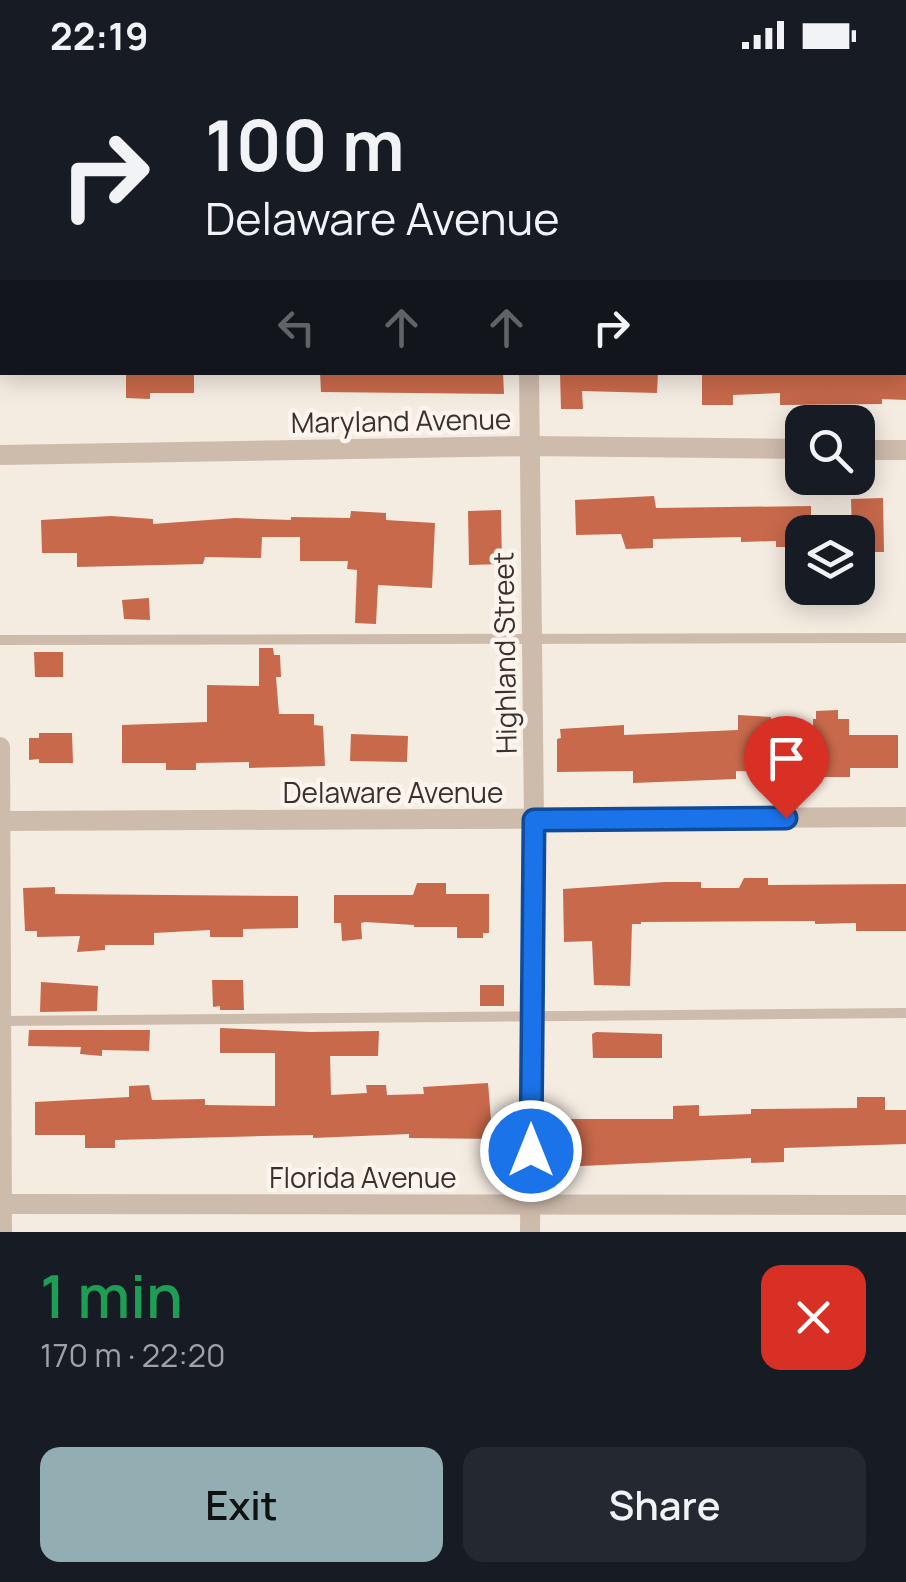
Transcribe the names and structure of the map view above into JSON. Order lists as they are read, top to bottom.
{
  "streets": {
    "street": [
      "Maryland Avenue",
      "Highland Street",
      "Delaware Avenue",
      "Florida Avenue"
    ]
  },
  "crossings": [
    ["Maryland Avenue", "Highland Street"],
    ["Highland Street", "Delaware Avenue"],
    ["Highland Street", "Florida Avenue"]
  ],
  "page": {
    "status": "22:19",
    "turn": ["100 m", "Delaware Avenue"],
    "heading": ["1 min", "170 m · 22:20"],
    "buttons": ["Exit", "Share"]
  }
}
